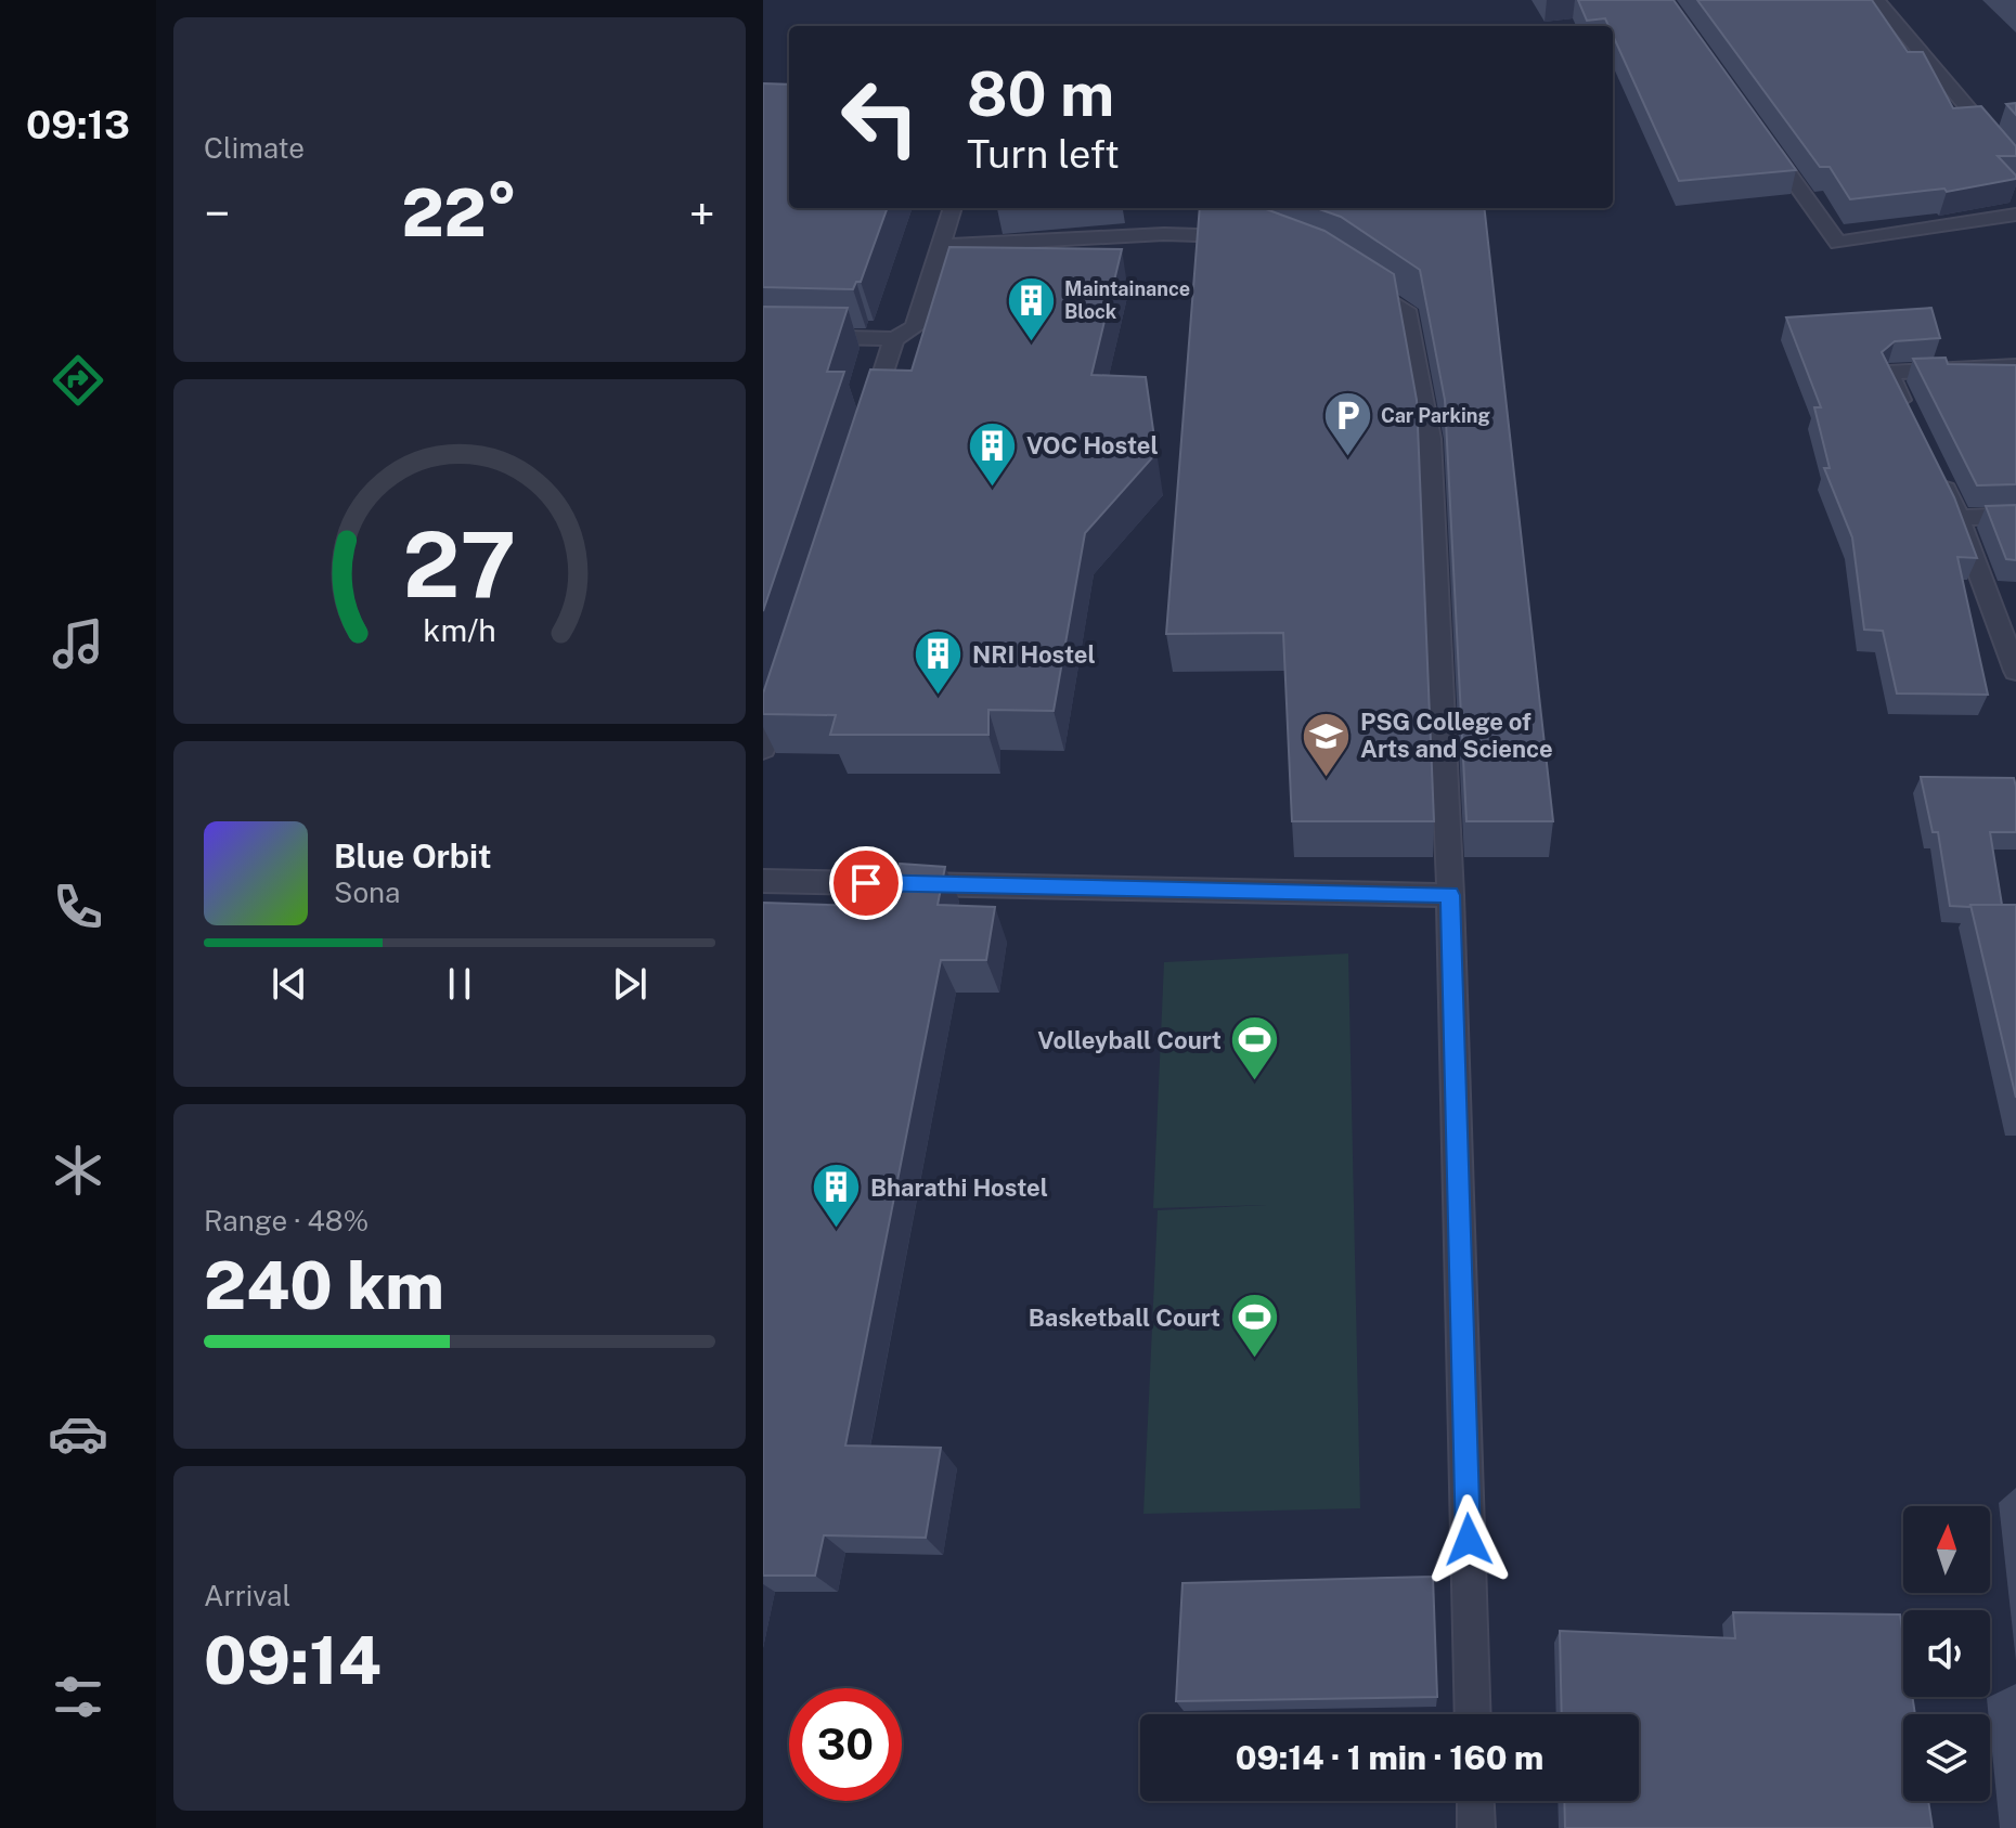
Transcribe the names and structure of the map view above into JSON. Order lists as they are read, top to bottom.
{
  "places": {
    "building": [
      "Maintainance Block",
      "VOC Hostel",
      "NRI Hostel",
      "Bharathi Hostel"
    ],
    "parking": ["Car Parking"],
    "school or university": ["PSG College of Arts and Science"],
    "sports": ["Volleyball Court", "Basketball Court"]
  },
  "north": "top",
  "page": {
    "tabs": "09:13",
    "tile": [
      "Climate",
      ["Range · 48%", "240 km"],
      ["Arrival", "09:14"]
    ],
    "turn": ["80 m", "Turn left"],
    "heat": ["−", "22°", "+"],
    "song": ["Blue Orbit", "Sona"],
    "limit": "30",
    "trip": "09:14 · 1 min · 160 m",
    "gauge": ["27", "km/h"]
  }
}
